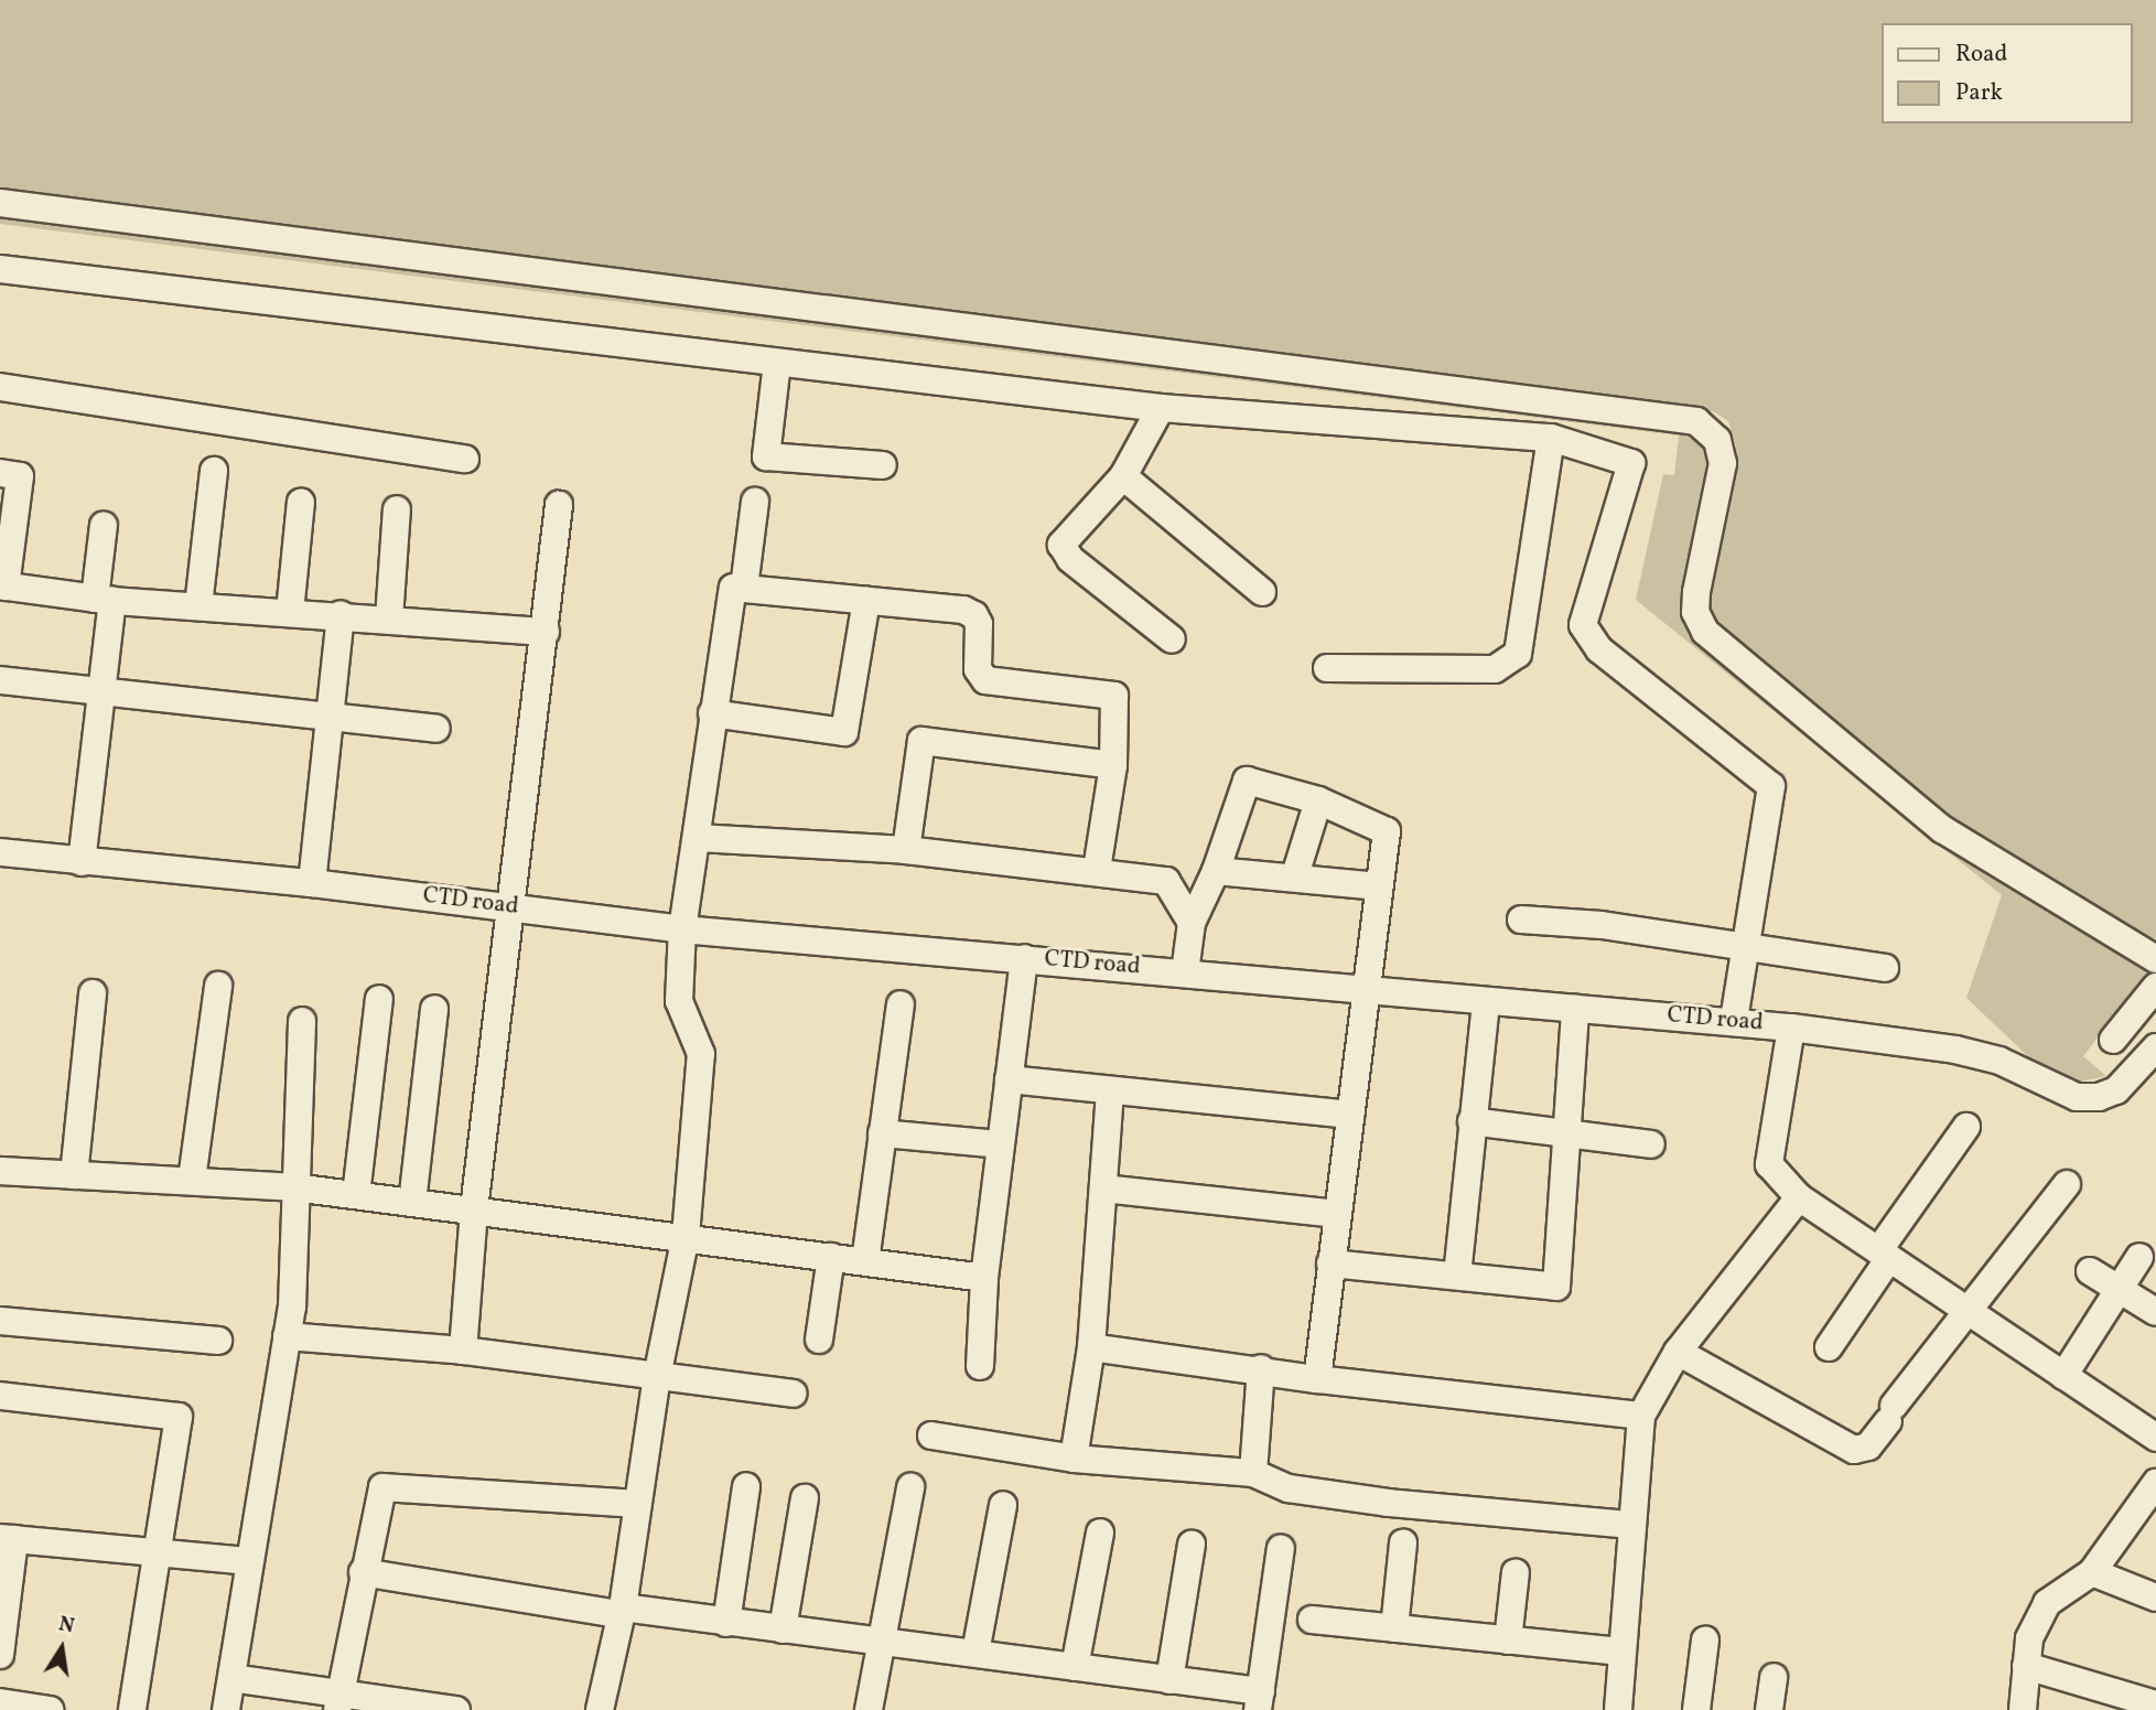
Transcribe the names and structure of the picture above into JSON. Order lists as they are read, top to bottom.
{
  "streets": {
    "street": ["CTD road"]
  },
  "legend": ["Road", "Park"],
  "north": "top"
}
